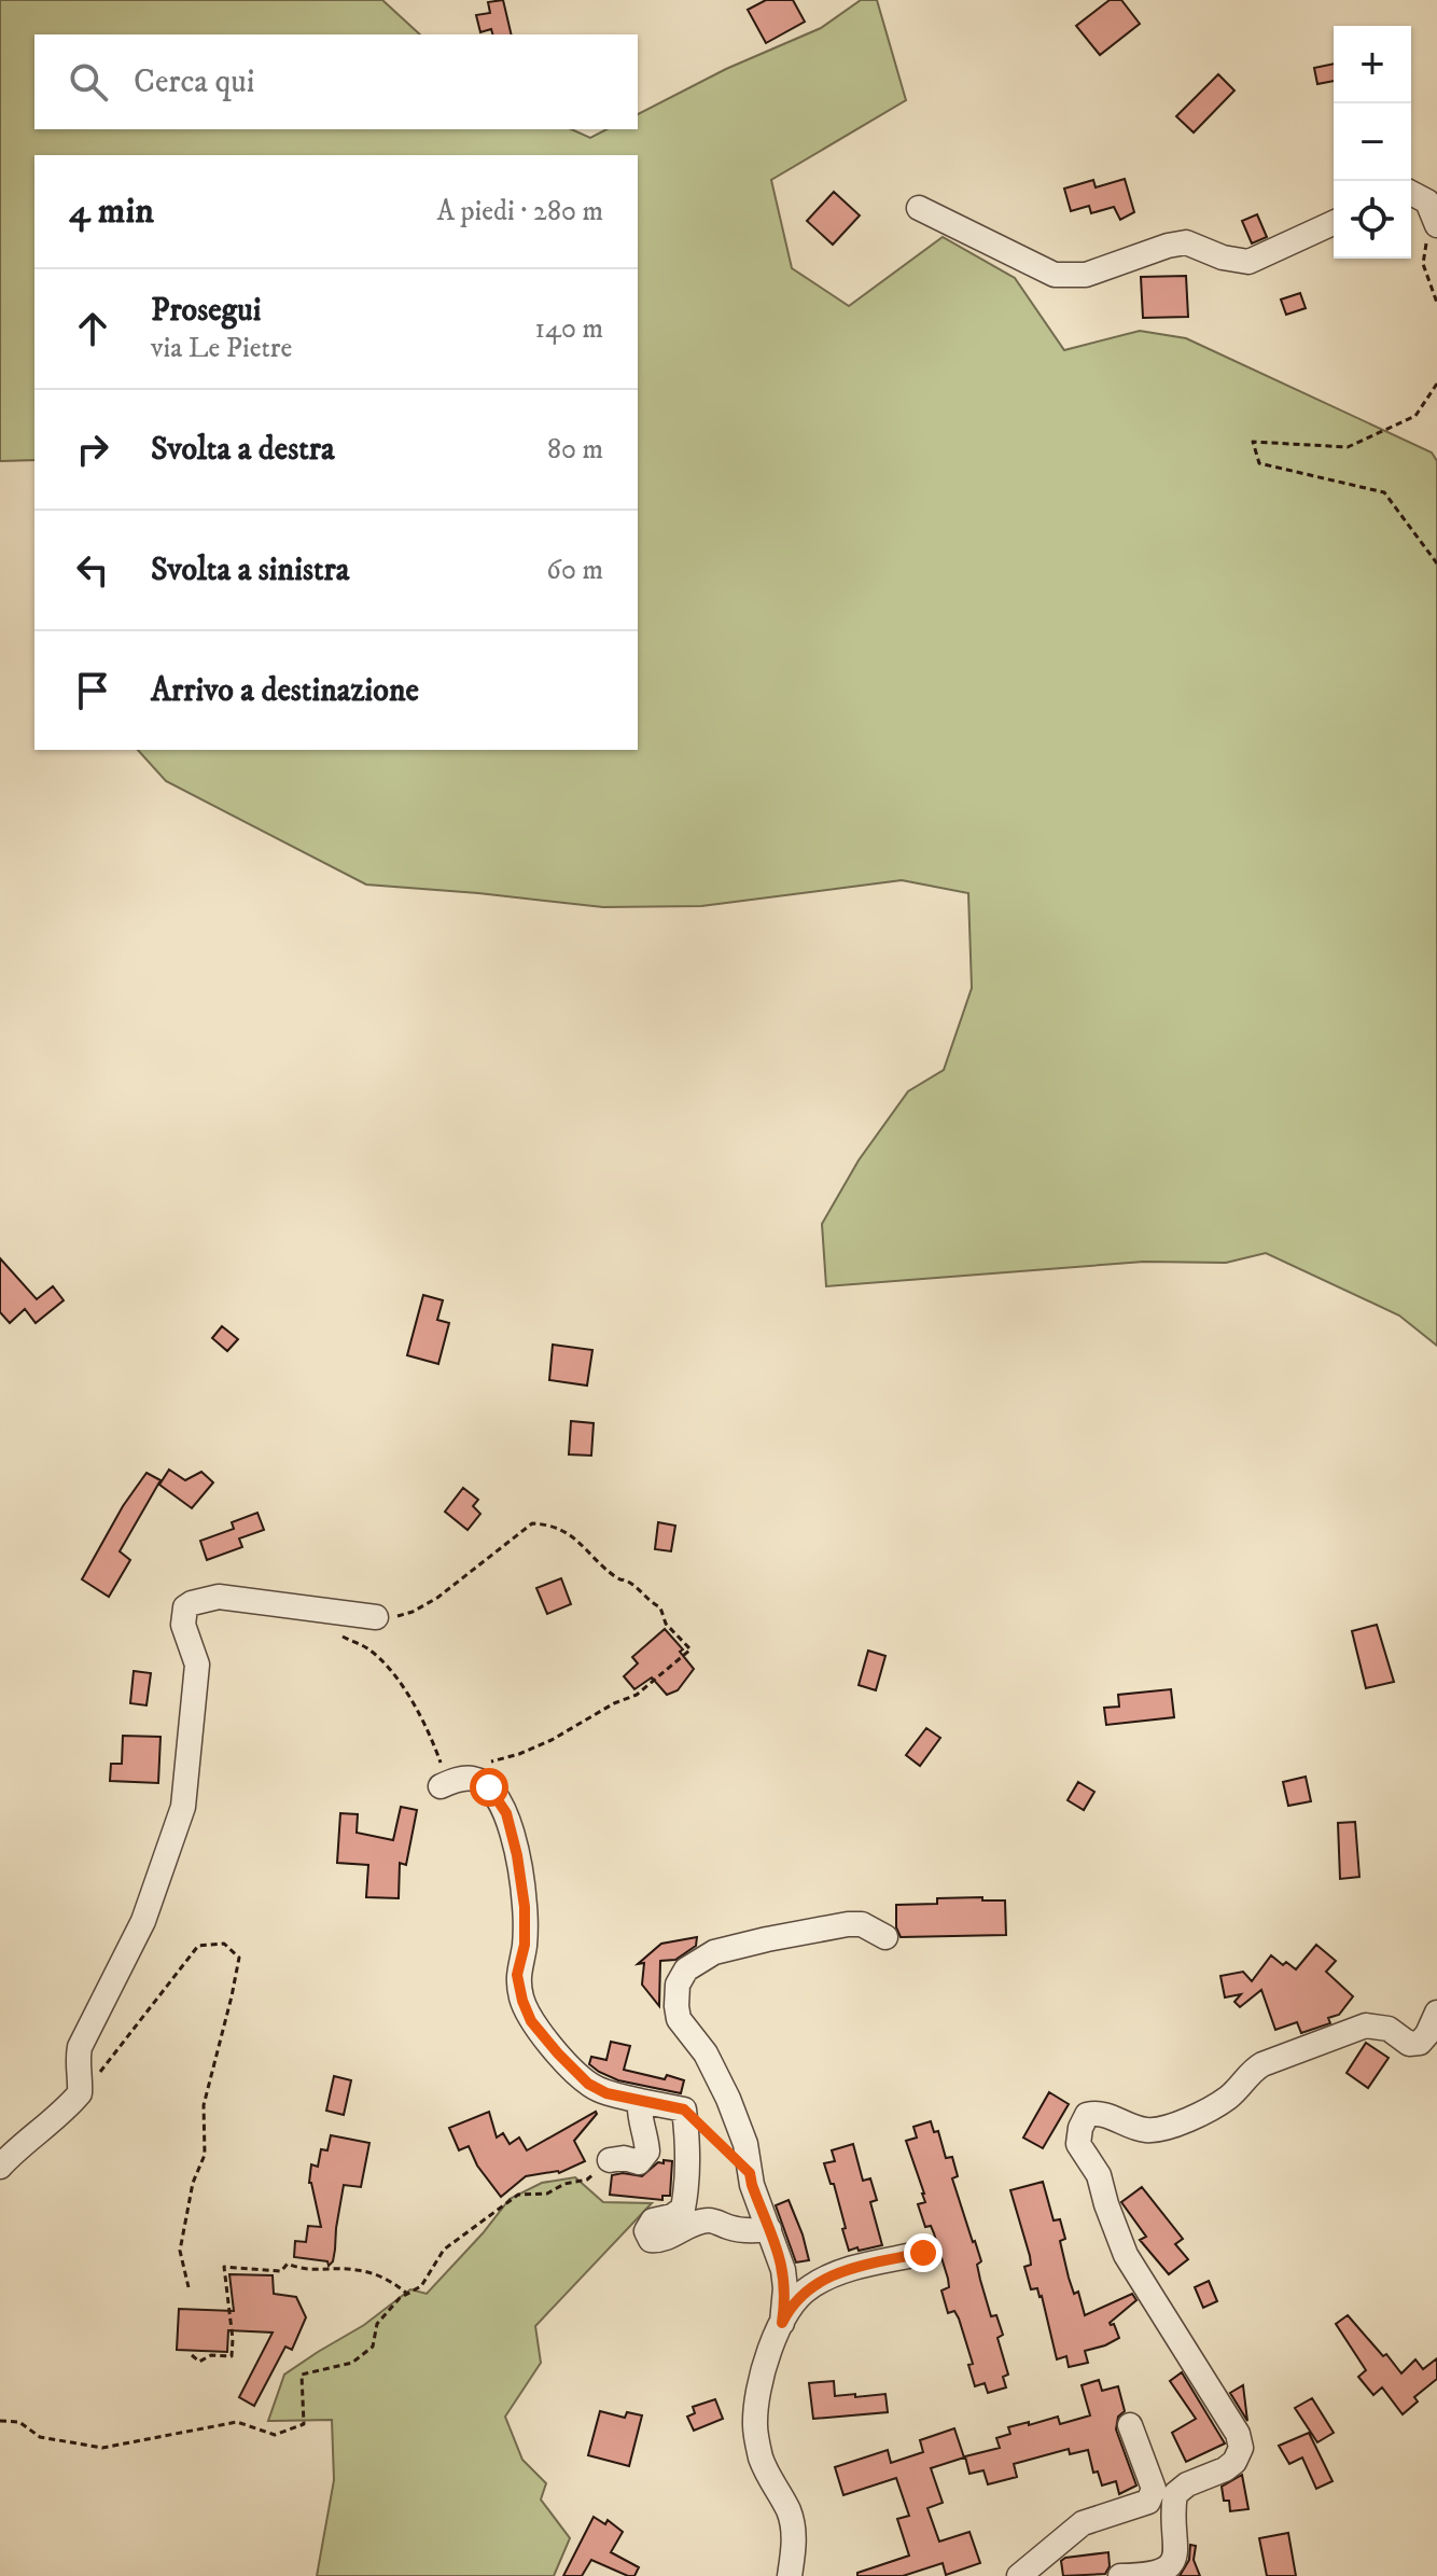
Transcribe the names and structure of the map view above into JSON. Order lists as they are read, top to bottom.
{
  "page": {
    "map_buttons": ["+", "−"],
    "search": "Cerca qui",
    "heading": ["4 min", "A piedi · 280 m"],
    "list": [
      ["Prosegui", "via Le Pietre", "140 m"],
      ["Svolta a destra", "80 m"],
      ["Svolta a sinistra", "60 m"],
      "Arrivo a destinazione"
    ]
  }
}
